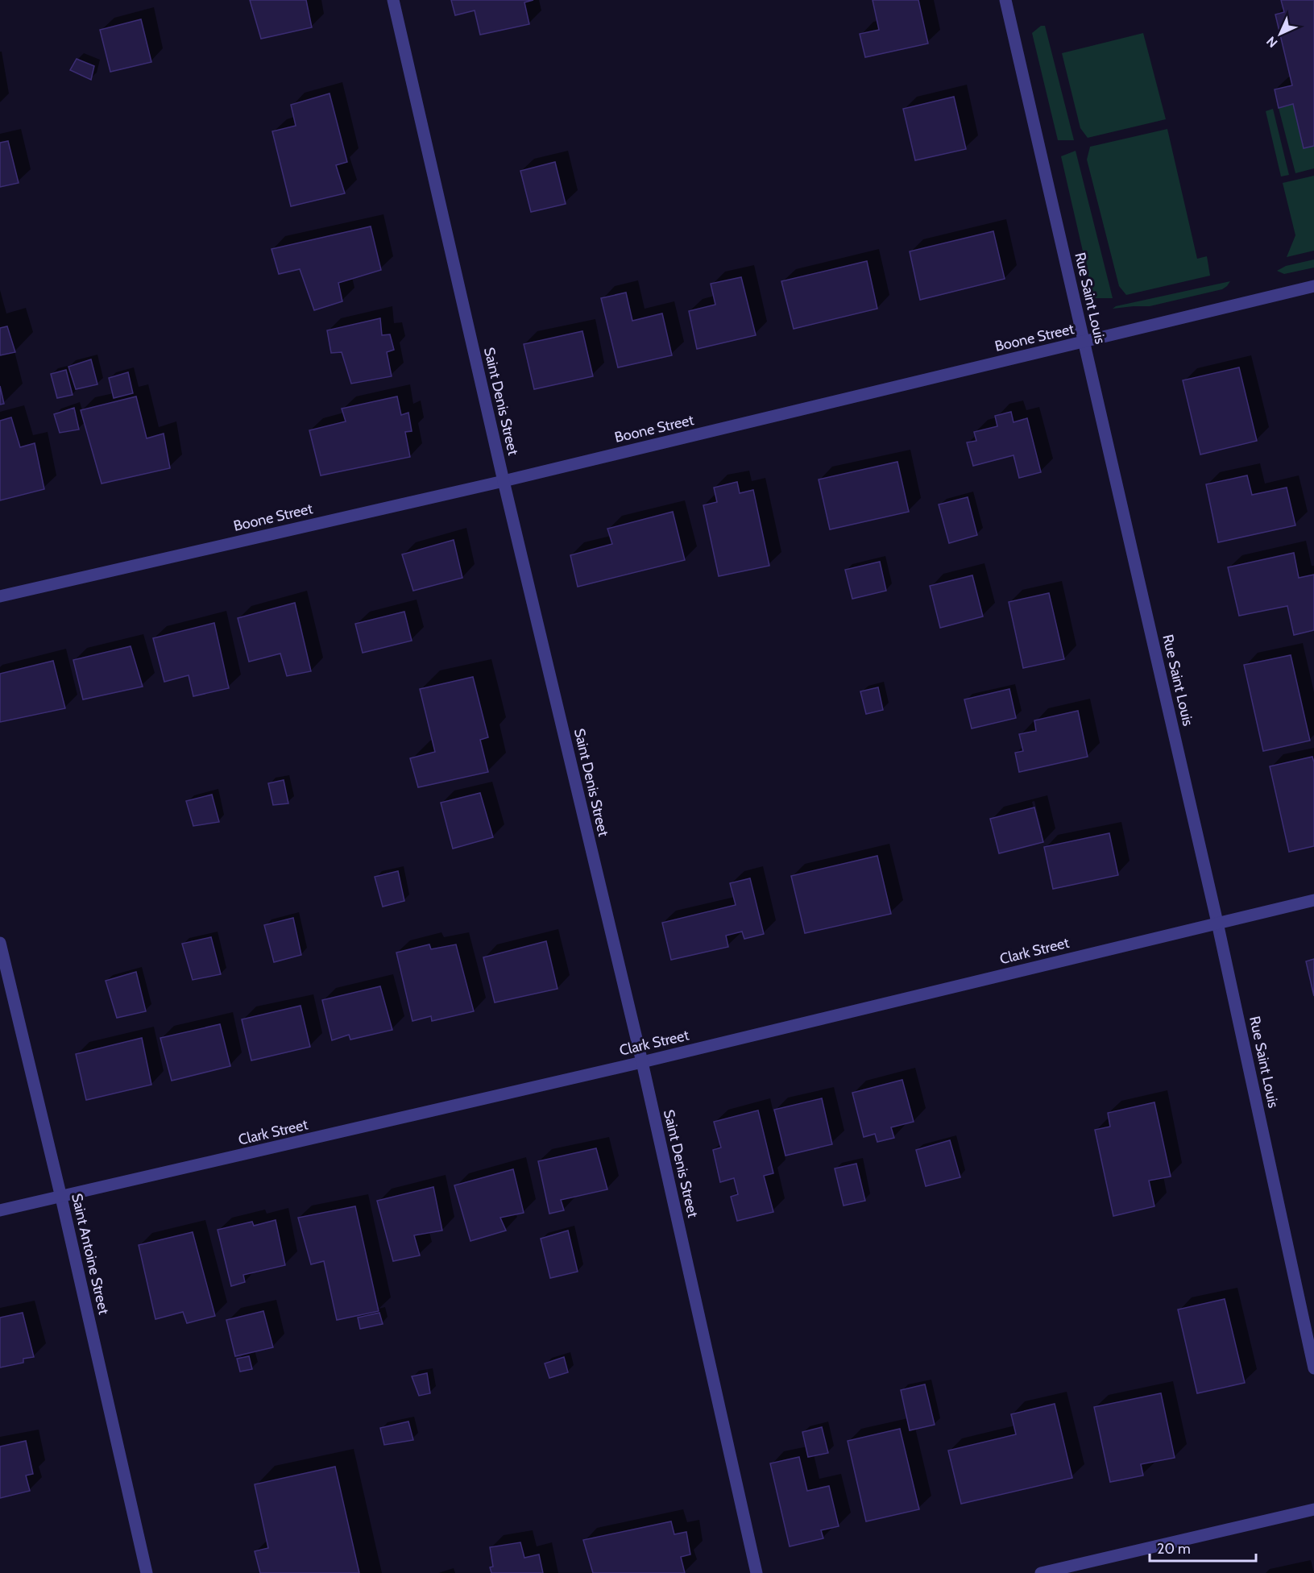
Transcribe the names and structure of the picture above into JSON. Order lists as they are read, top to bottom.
{
  "streets": {
    "street": [
      "Rue Saint Louis",
      "Boone Street",
      "Saint Denis Street",
      "Clark Street",
      "Saint Antoine Street"
    ]
  },
  "crossings": [
    ["Rue Saint Louis", "Boone Street"],
    ["Rue Saint Louis", "Clark Street"],
    ["Boone Street", "Saint Denis Street"],
    ["Saint Denis Street", "Clark Street"],
    ["Clark Street", "Saint Antoine Street"]
  ],
  "scale_bar": "20 m",
  "north": "bottom left"
}
